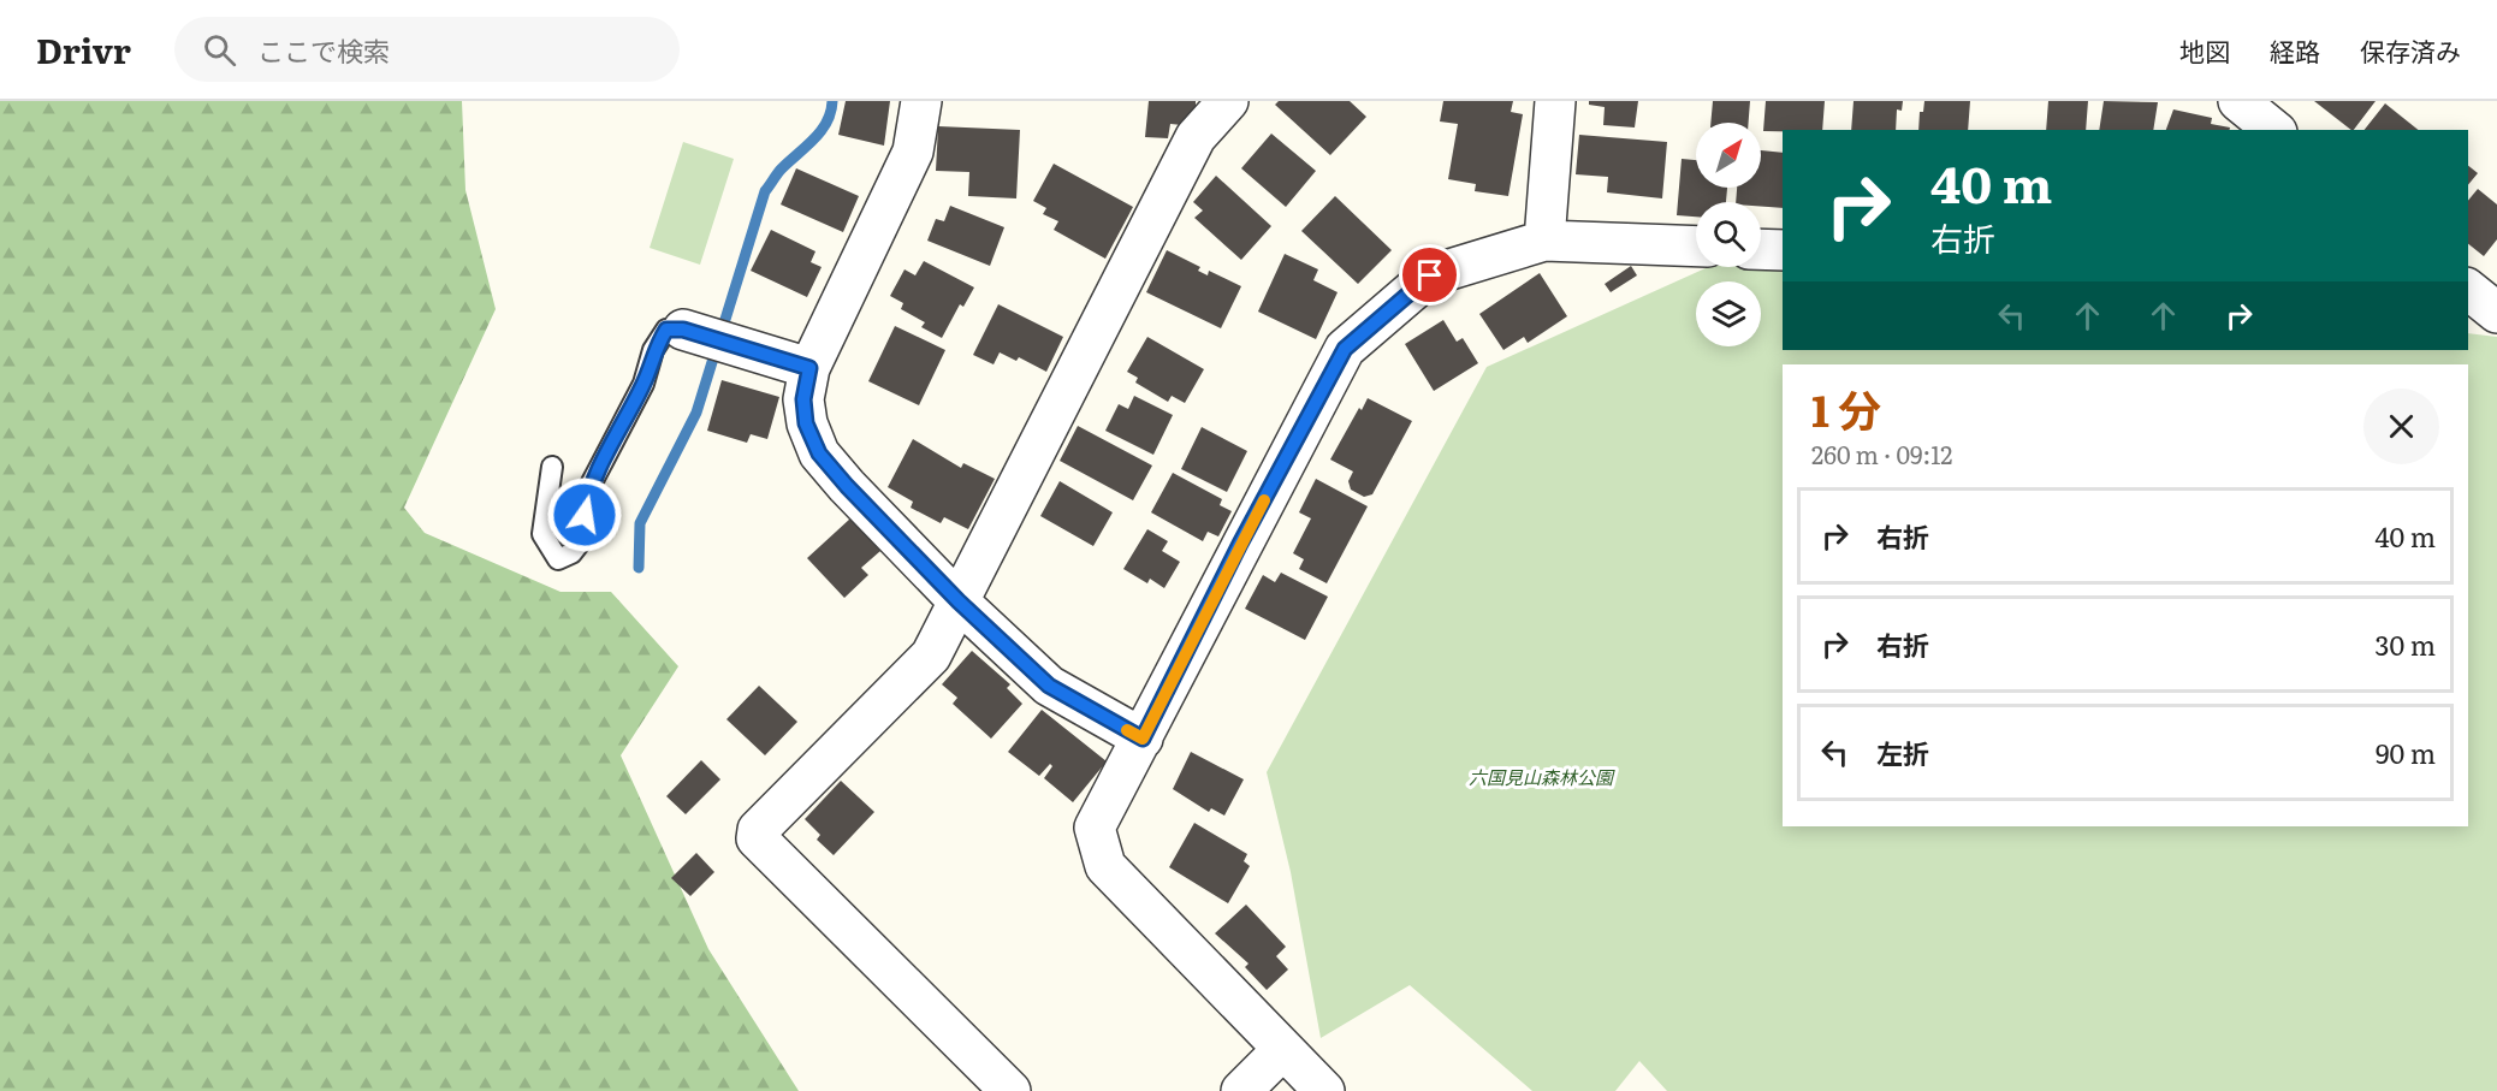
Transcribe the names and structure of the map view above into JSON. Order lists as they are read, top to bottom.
{
  "parks": ["六国見山森林公園"],
  "north": "top right",
  "page": {
    "header": "Drivr",
    "search": "ここで検索",
    "nav": ["地図", "経路", "保存済み"],
    "turn": ["40 m", "右折"],
    "heading": ["1 分", "260 m · 09:12"],
    "list": [
      {
        "name": "右折",
        "value": "40 m"
      },
      {
        "name": "右折",
        "value": "30 m"
      },
      {
        "name": "左折",
        "value": "90 m"
      }
    ]
  }
}
